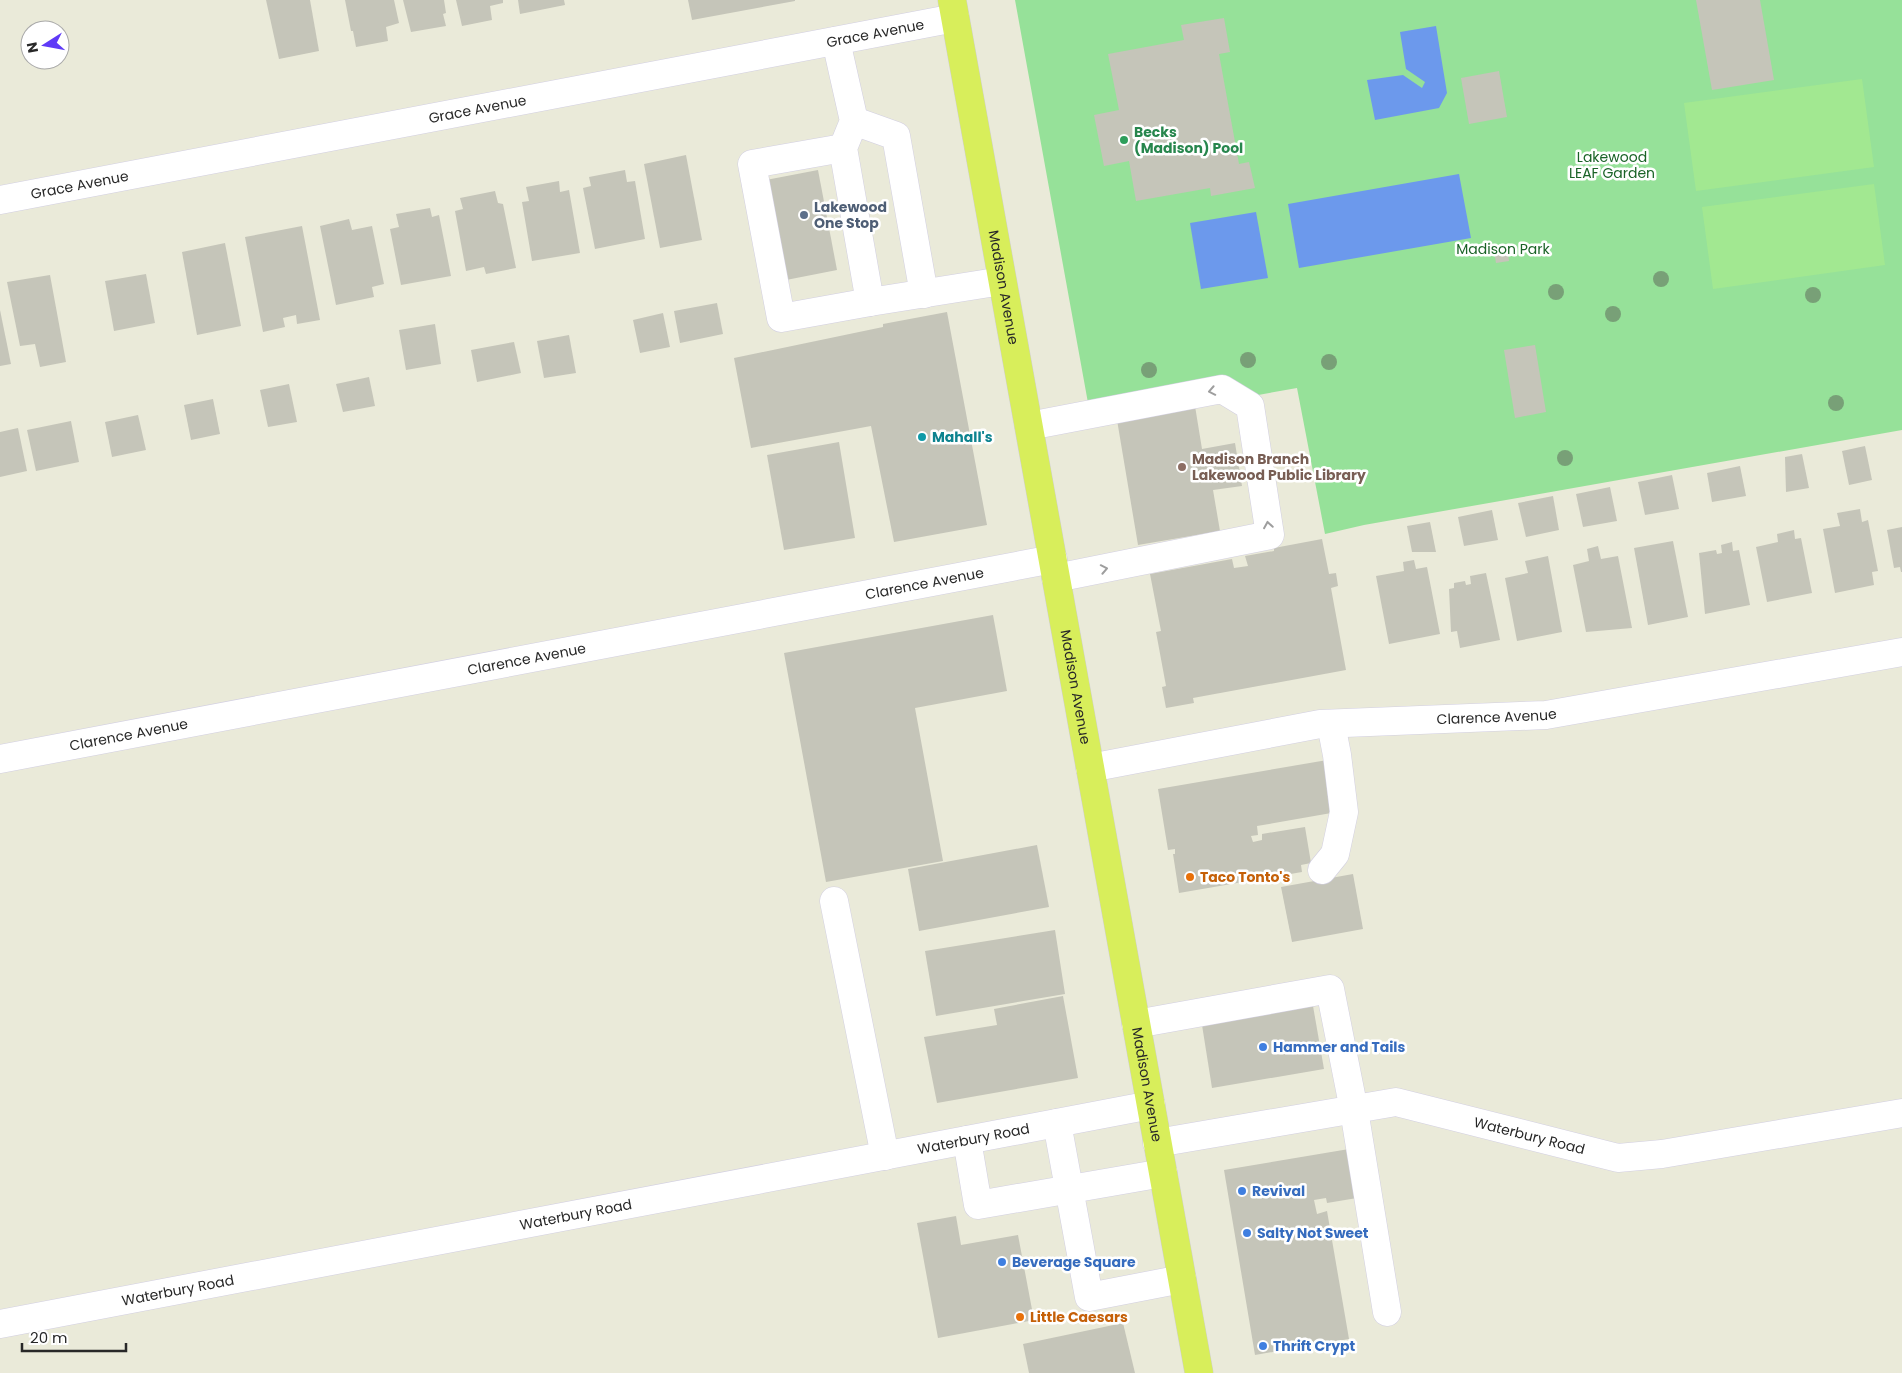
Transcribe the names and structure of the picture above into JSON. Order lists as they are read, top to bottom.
{
  "streets": {
    "main road": ["Madison Avenue"],
    "street": ["Grace Avenue", "Clarence Avenue", "Waterbury Road"]
  },
  "crossings": [
    ["Grace Avenue", "Madison Avenue"],
    ["Madison Avenue", "Clarence Avenue"],
    ["Madison Avenue", "Waterbury Road"]
  ],
  "parks": ["Lakewood LEAF Garden", "Madison Park"],
  "places": [
    "Becks (Madison) Pool",
    "Lakewood One Stop",
    "Mahall's",
    "Madison Branch Lakewood Public Library",
    "Taco Tonto's",
    "Hammer and Tails",
    "Revival",
    "Salty Not Sweet",
    "Beverage Square",
    "Little Caesars",
    "Thrift Crypt"
  ],
  "scale_bar": "20 m",
  "north": "left"
}
